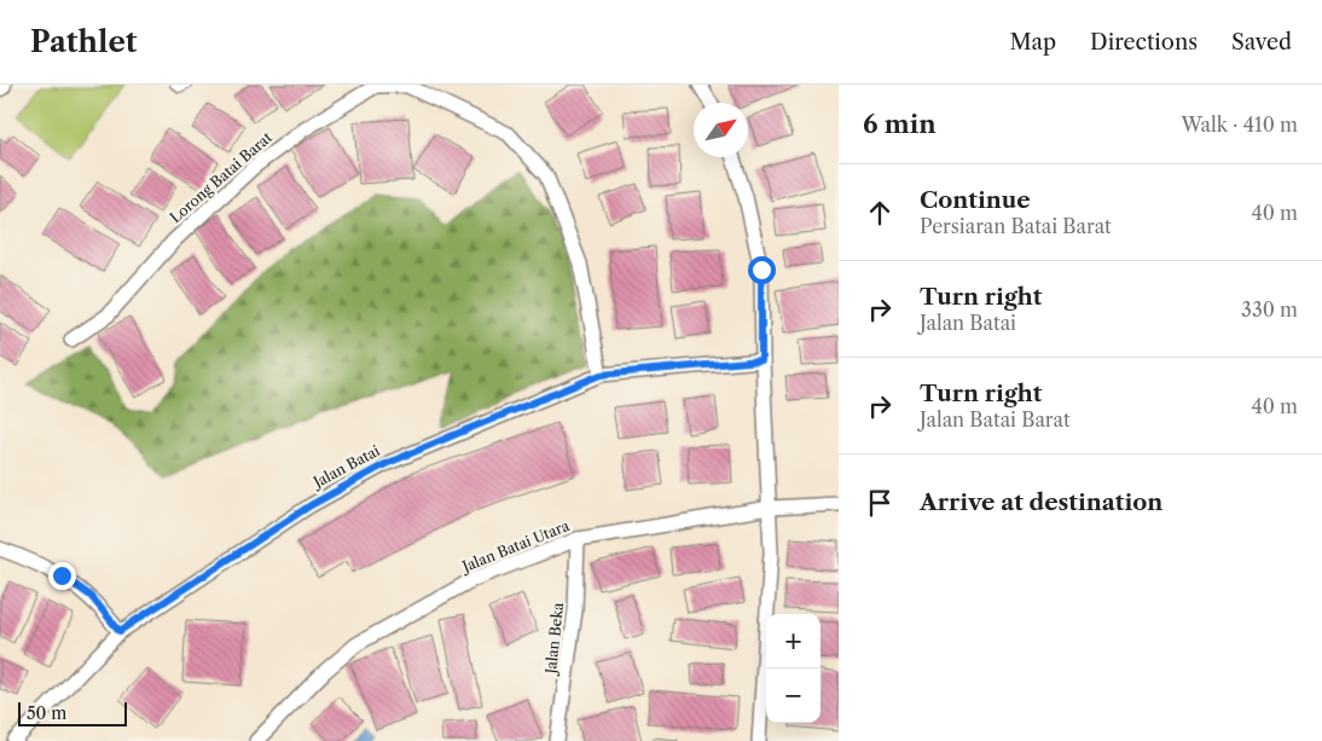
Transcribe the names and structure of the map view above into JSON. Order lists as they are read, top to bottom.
{
  "streets": {
    "street": [
      "Lorong Batai Barat",
      "Jalan Batai",
      "Jalan Batai Utara",
      "Jalan Beka"
    ]
  },
  "crossings": [
    ["Lorong Batai Barat", "Jalan Batai"],
    ["Jalan Batai Utara", "Jalan Beka"]
  ],
  "scale_bar": "50 m",
  "north": "top right",
  "page": {
    "header": "Pathlet",
    "nav": ["Map", "Directions", "Saved"],
    "heading": ["6 min", "Walk · 410 m"],
    "list": [
      ["Continue", "Persiaran Batai Barat", "40 m"],
      ["Turn right", "Jalan Batai", "330 m"],
      ["Turn right", "Jalan Batai Barat", "40 m"],
      "Arrive at destination"
    ],
    "map_buttons": ["+", "−"],
    "scale": "50 m"
  }
}
